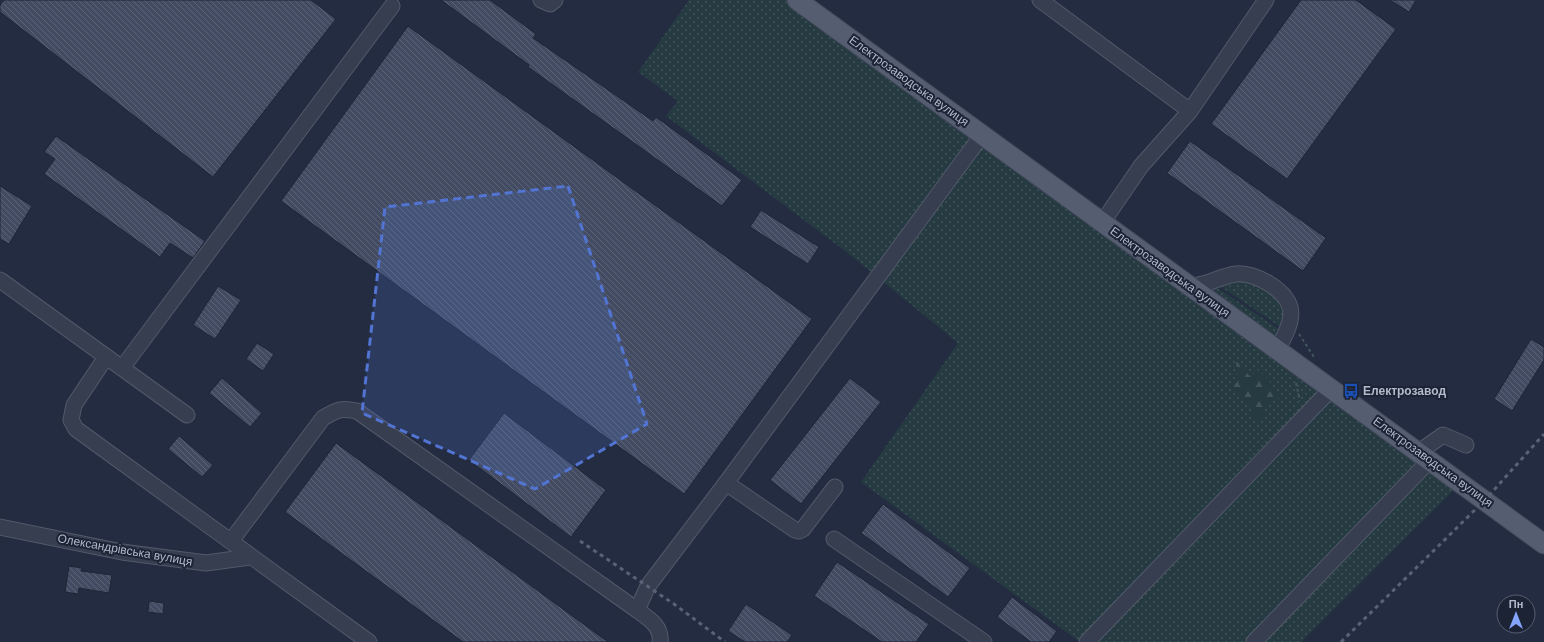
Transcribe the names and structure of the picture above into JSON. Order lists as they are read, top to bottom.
{
  "streets": {
    "main road": ["Електрозаводська вулиця"],
    "street": ["Олександрівська вулиця"]
  },
  "places": {
    "bus stop": ["Електрозавод"]
  },
  "north": "top"
}
